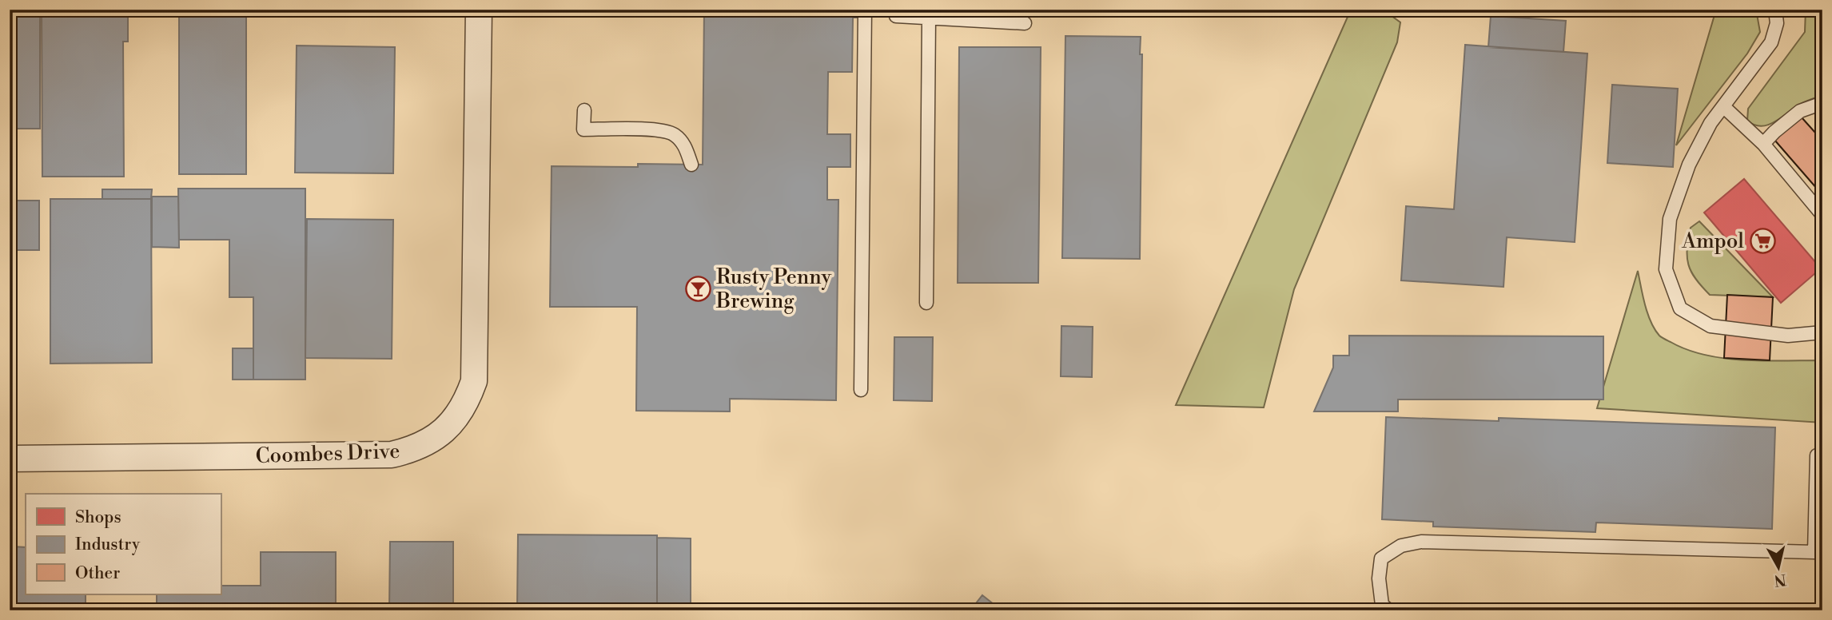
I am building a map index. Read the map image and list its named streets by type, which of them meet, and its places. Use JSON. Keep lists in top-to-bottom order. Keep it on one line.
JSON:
{"streets":{"street":["Coombes Drive"]},"places":{"supermarket":["Ampol"],"bar":["Rusty Penny Brewing"]},"legend":["Shops","Industry","Other"],"north":"bottom"}
